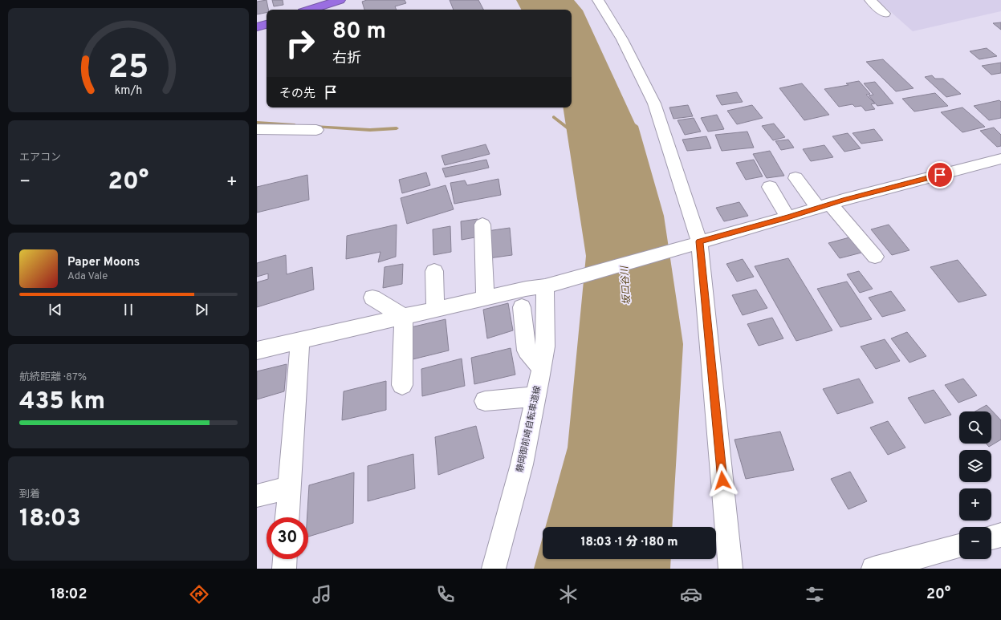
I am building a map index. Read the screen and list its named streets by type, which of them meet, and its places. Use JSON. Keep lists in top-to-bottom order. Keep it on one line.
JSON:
{"streets":{"street":["静岡御前崎自転車道線"]},"water":["坂口谷川"],"page":{"turn":["80 m","右折"],"then":"その先","tile":["エアコン",["航続距離 · 87%","435 km"],["到着","18:03"]],"heat":["−","20°","+"],"song":["Paper Moons","Ada Vale"],"map_buttons":["+","−"],"limit":"30","trip":"18:03 · 1 分 · 180 m","tabs":["18:02","20°"],"gauge":["25","km/h"]}}
